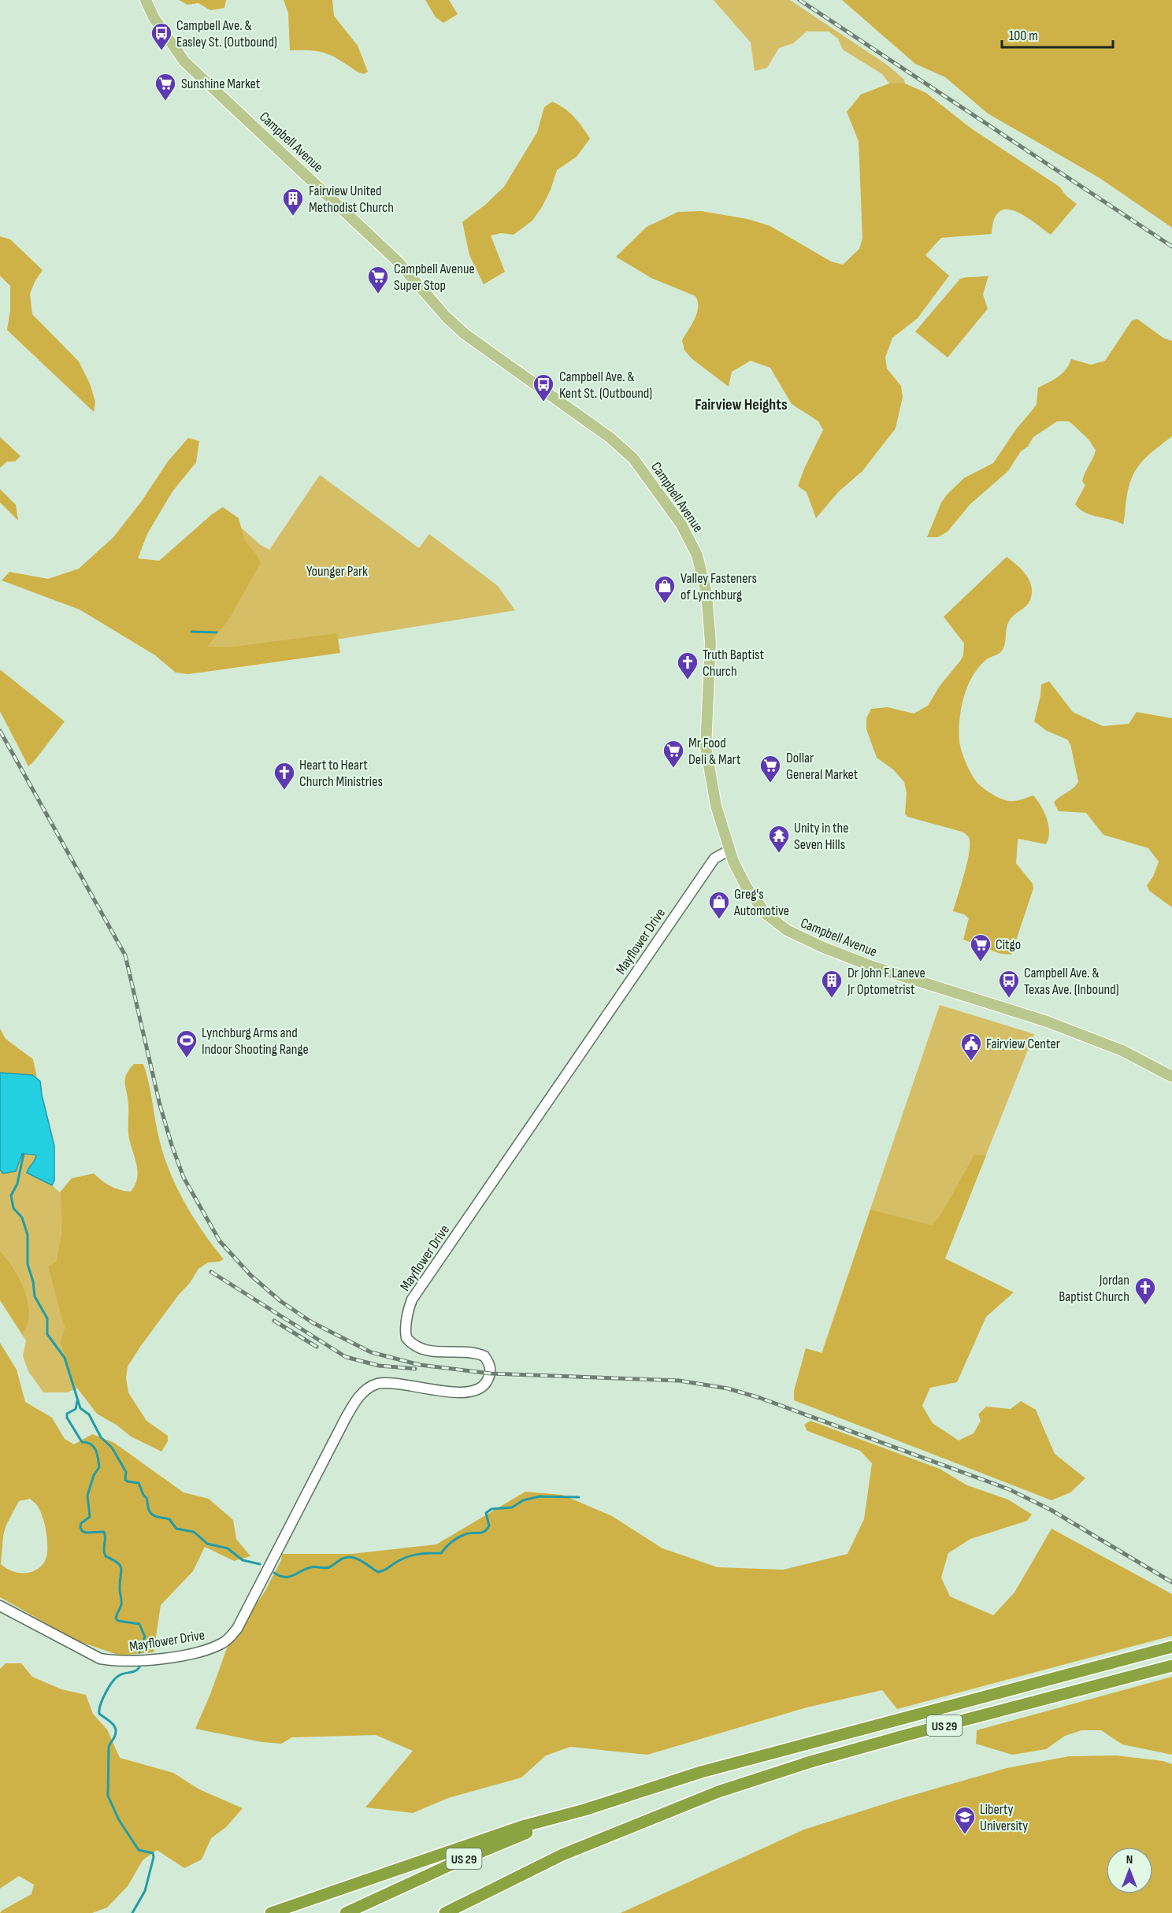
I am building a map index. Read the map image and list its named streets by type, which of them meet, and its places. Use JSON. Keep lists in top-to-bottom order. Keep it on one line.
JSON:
{"streets":{"highway":["US 29"],"main road":["Campbell Avenue"],"street":["Mayflower Drive"]},"crossings":[["Campbell Avenue","Mayflower Drive"]],"districts":["Fairview Heights"],"parks":["Younger Park"],"places":{"bus stop":["Campbell Ave. & Easley St. (Outbound)","Campbell Ave. & Kent St. (Outbound)","Campbell Ave. & Texas Ave. (Inbound)"],"supermarket":["Sunshine Market","Campbell Avenue Super Stop","Mr Food Deli & Mart","Dollar General Market","Citgo"],"building":["Fairview United Methodist Church","Dr John F Laneve Jr Optometrist"],"shop":["Valley Fasteners of Lynchburg","Greg's Automotive"],"church":["Truth Baptist Church","Heart to Heart Church Ministries","Jordan Baptist Church"],"temple":["Unity in the Seven Hills"],"sports":["Lynchburg Arms and Indoor Shooting Range"],"public building":["Fairview Center"],"school or university":["Liberty University"]},"scale_bar":"100 m","north":"top"}
